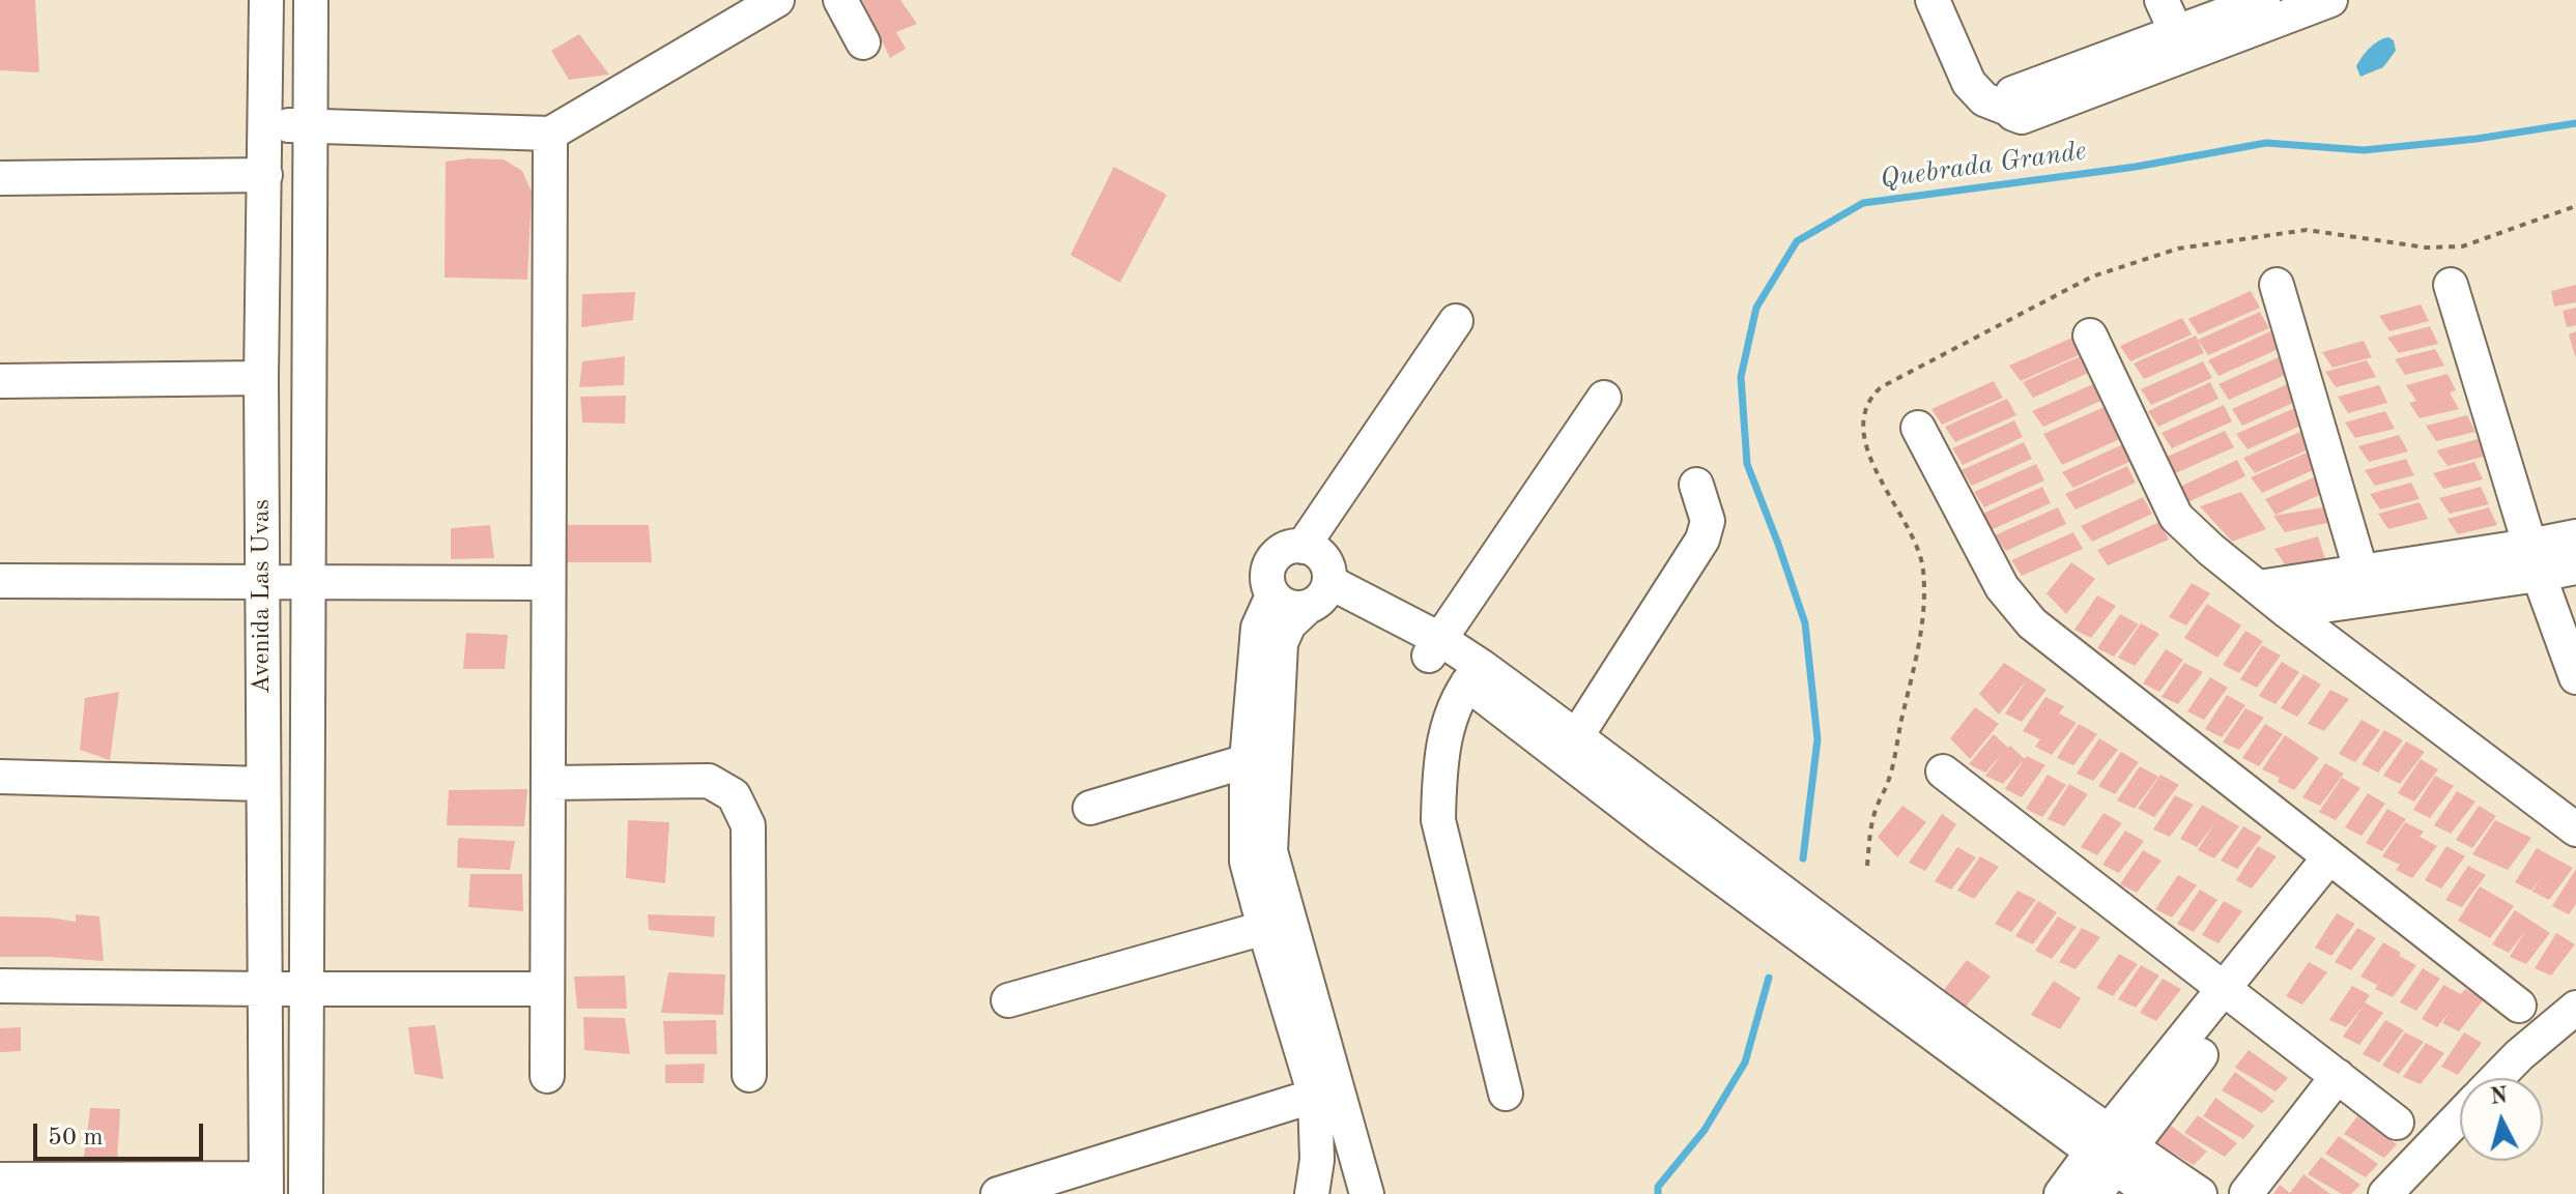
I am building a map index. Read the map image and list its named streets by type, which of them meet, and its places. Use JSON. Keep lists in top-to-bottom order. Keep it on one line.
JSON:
{"streets":{"street":["Avenida Las Uvas"]},"water":["Quebrada Grande"],"scale_bar":"50 m","north":"top"}
